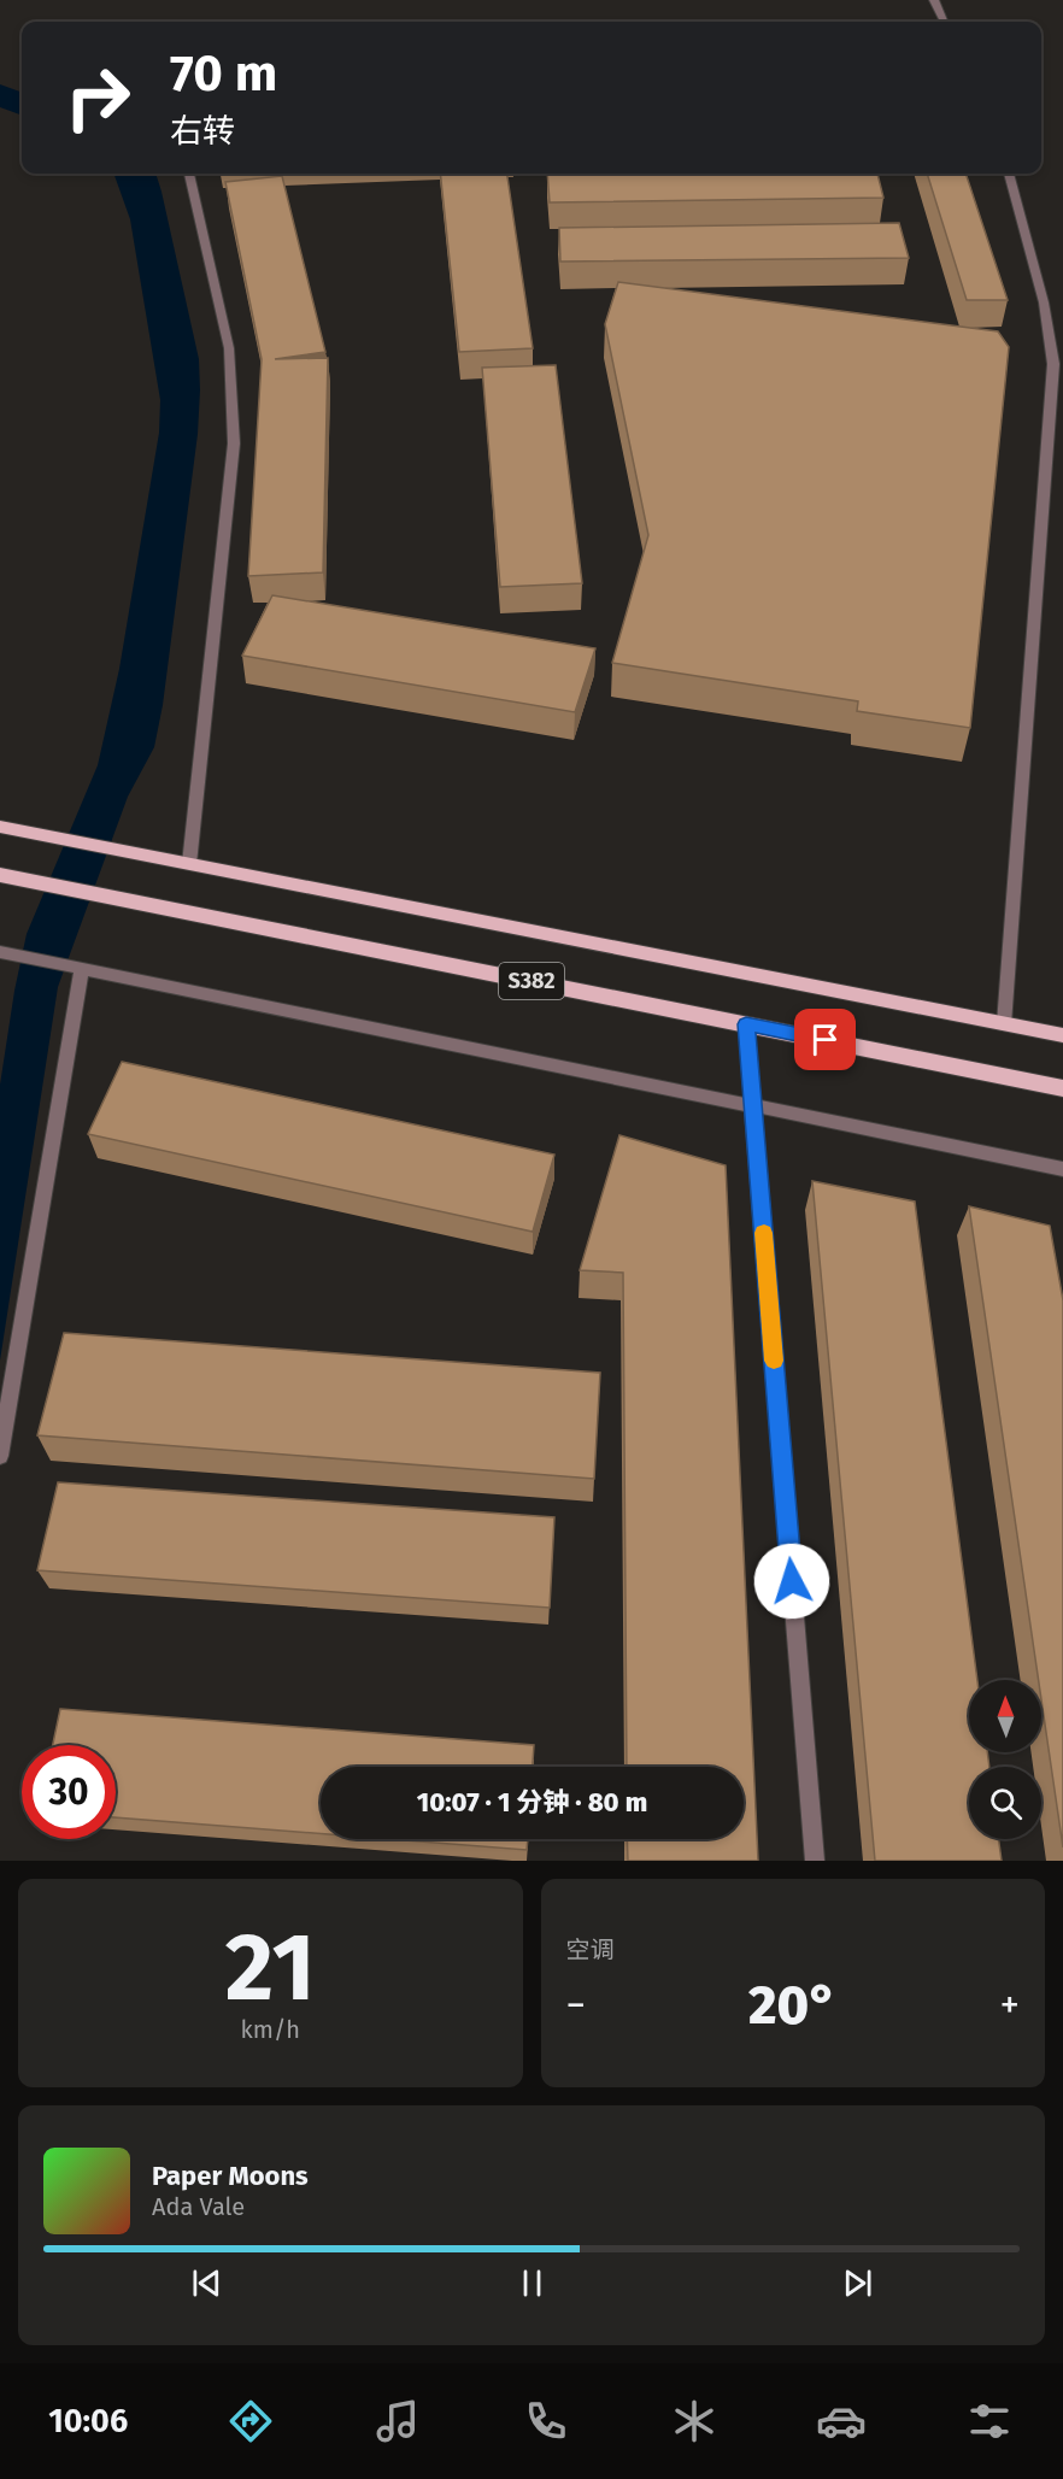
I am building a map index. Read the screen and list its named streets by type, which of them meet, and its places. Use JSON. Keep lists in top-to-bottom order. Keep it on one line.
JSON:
{"streets":{"main road":["S382"]},"north":"top","page":{"turn":["70 m","右转"],"limit":"30","trip":"10:07 · 1 分钟 · 80 m","tile":[["21","km/h"],"空调"],"heat":["−","20°","+"],"song":["Paper Moons","Ada Vale"],"tabs":"10:06"}}
